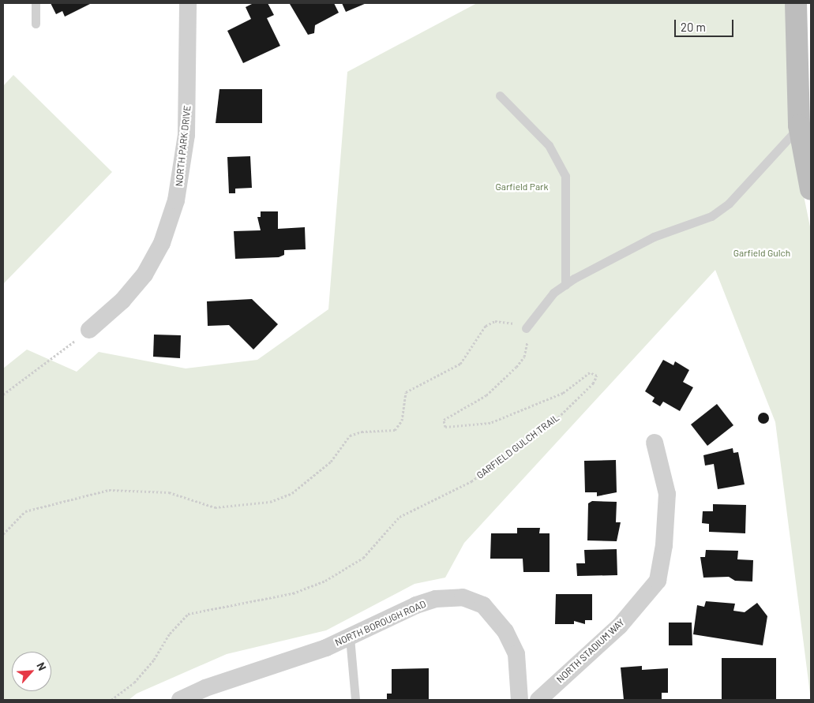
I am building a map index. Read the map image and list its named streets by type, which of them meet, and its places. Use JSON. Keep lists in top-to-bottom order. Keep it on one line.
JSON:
{"streets":{"street":["NORTH PARK DRIVE","NORTH BOROUGH ROAD","NORTH STADIUM WAY"],"path":["GARFIELD GULCH TRAIL"]},"parks":["Garfield Park","Garfield Gulch"],"scale_bar":"20 m","north":"top right"}
